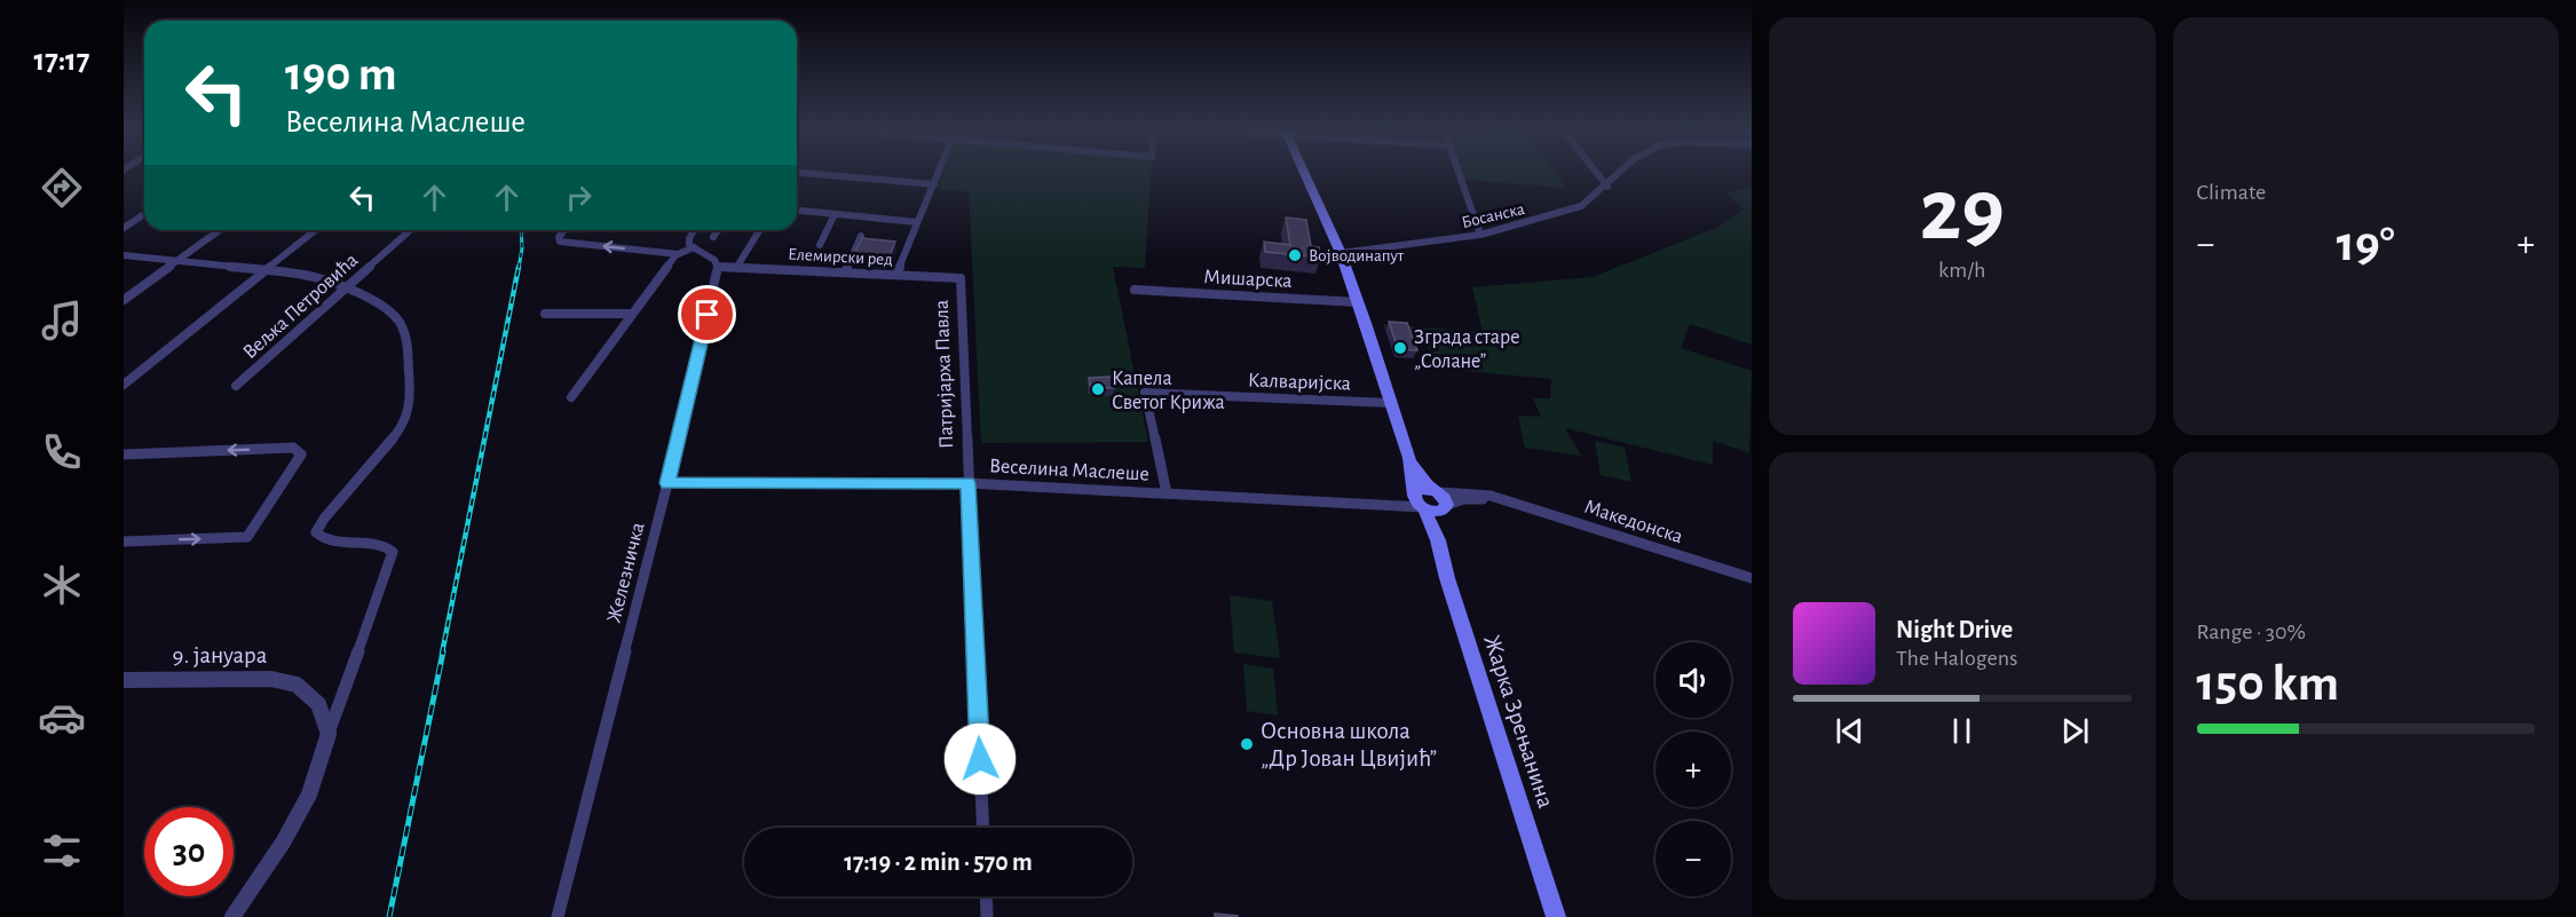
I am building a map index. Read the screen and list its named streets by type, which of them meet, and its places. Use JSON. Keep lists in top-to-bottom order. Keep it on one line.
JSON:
{"streets":{"main road":["Жарка Зрењанина"],"street":["Босанска","Елемирски ред","Мишарска","Вељка Петровића","Патријарха Павла","Калваријска","Веселина Маслеше","Македонска","Железничка","9. јануара"]},"crossings":[["Босанска","Жарка Зрењанина"],["Елемирски ред","Патријарха Павла"],["Елемирски ред","Железничка"],["Мишарска","Жарка Зрењанина"],["Патријарха Павла","Веселина Маслеше"],["Калваријска","Веселина Маслеше"],["Калваријска","Жарка Зрењанина"],["Веселина Маслеше","Железничка"],["Веселина Маслеше","Жарка Зрењанина"],["Македонска","Жарка Зрењанина"]],"places":["Војводинапут","Зграда старе „Солане”","Капела Светог Крижа","Основна школа „Др Јован Цвијић”"],"page":{"tabs":"17:17","tile":[["29","km/h"],"Climate",["Range · 30%","150 km"]],"turn":["190 m","Веселина Маслеше"],"heat":["−","19°","+"],"song":["Night Drive","The Halogens"],"map_buttons":["+","−"],"limit":"30","trip":"17:19 · 2 min · 570 m"}}
